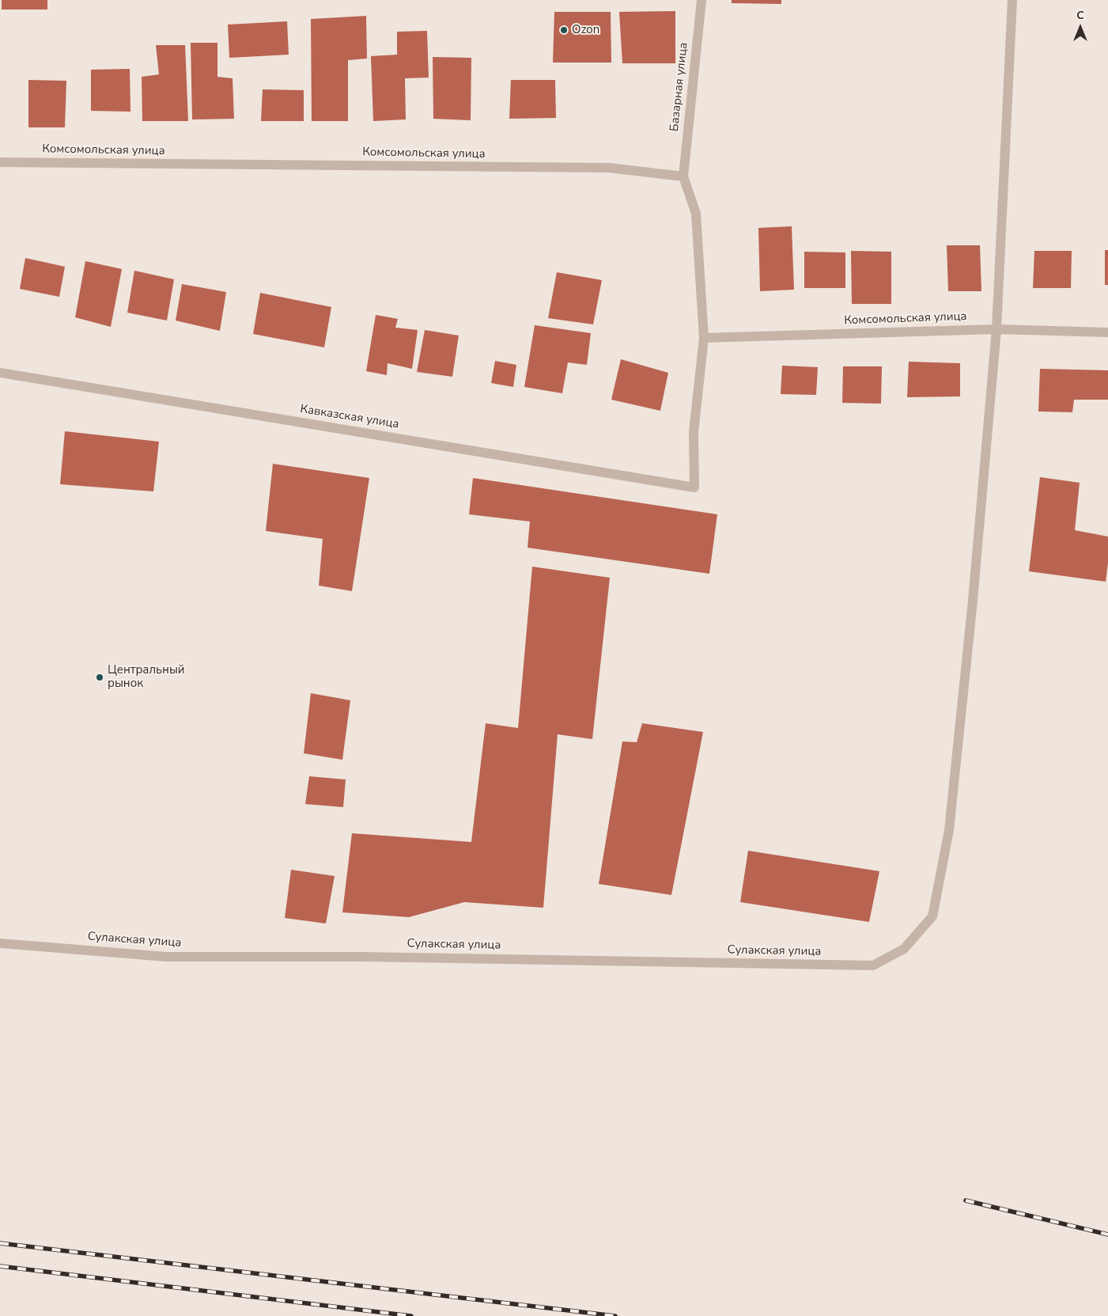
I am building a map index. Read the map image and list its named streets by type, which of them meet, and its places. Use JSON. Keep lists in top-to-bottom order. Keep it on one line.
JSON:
{"streets":{"street":["Базарная улица","Комсомольская улица","Кавказская улица","Сулакская улица"]},"crossings":[["Базарная улица","Комсомольская улица"],["Комсомольская улица","Кавказская улица"],["Комсомольская улица","Сулакская улица"]],"places":["Ozon","Центральный рынок"],"north":"top"}
